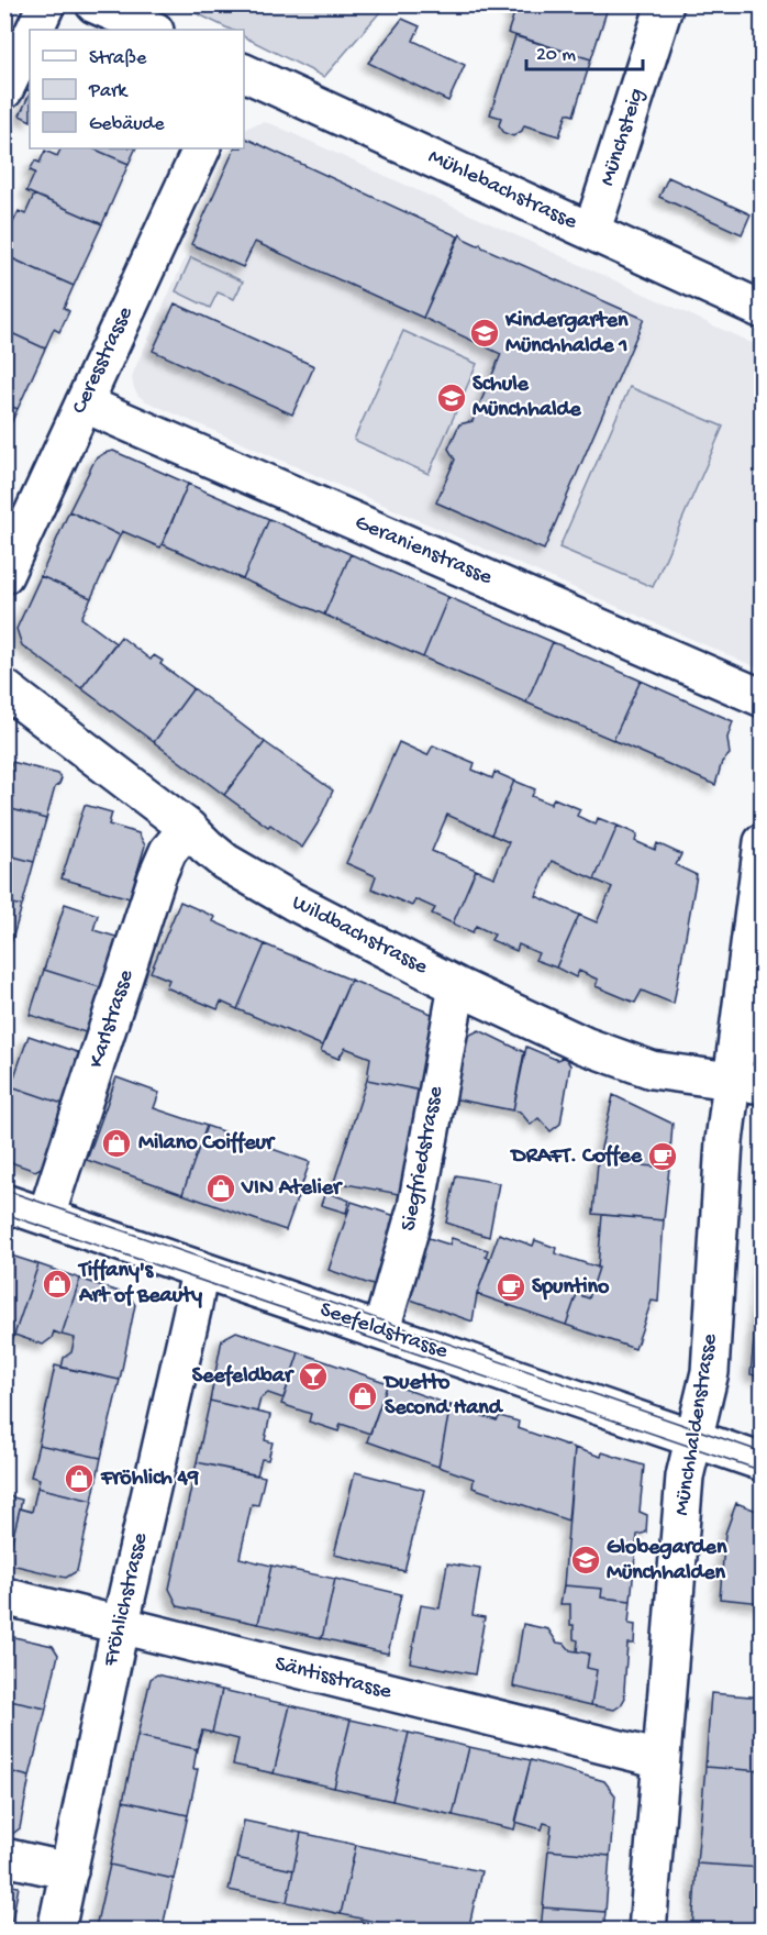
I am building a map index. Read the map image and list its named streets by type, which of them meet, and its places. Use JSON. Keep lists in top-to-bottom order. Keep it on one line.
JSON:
{"streets":{"street":["Münchsteig","Mühlebachstrasse","Ceresstrasse","Geranienstrasse","Wildbachstrasse","Karlstrasse","Siegfriedstrasse","Seefeldstrasse","Münchhaldenstrasse","Fröhlichstrasse","Säntisstrasse"]},"crossings":[["Münchsteig","Mühlebachstrasse"],["Ceresstrasse","Geranienstrasse"],["Wildbachstrasse","Karlstrasse"],["Wildbachstrasse","Siegfriedstrasse"],["Wildbachstrasse","Münchhaldenstrasse"],["Karlstrasse","Seefeldstrasse"],["Siegfriedstrasse","Seefeldstrasse"],["Seefeldstrasse","Münchhaldenstrasse"],["Seefeldstrasse","Fröhlichstrasse"],["Münchhaldenstrasse","Säntisstrasse"],["Fröhlichstrasse","Säntisstrasse"]],"places":{"school or university":["Kindergarten Münchhalde 1","Schule Münchhalde","Globegarden Münchhalden"],"shop":["Milano Coiffeur","VIN Atelier","Tiffany's Art of Beauty","Duetto Second Hand","Fröhlich 49"],"cafe":["DRAFT. Coffee","Spuntino"],"bar":["Seefeldbar"]},"legend":["Straße","Park","Gebäude"],"scale_bar":"20 m"}
